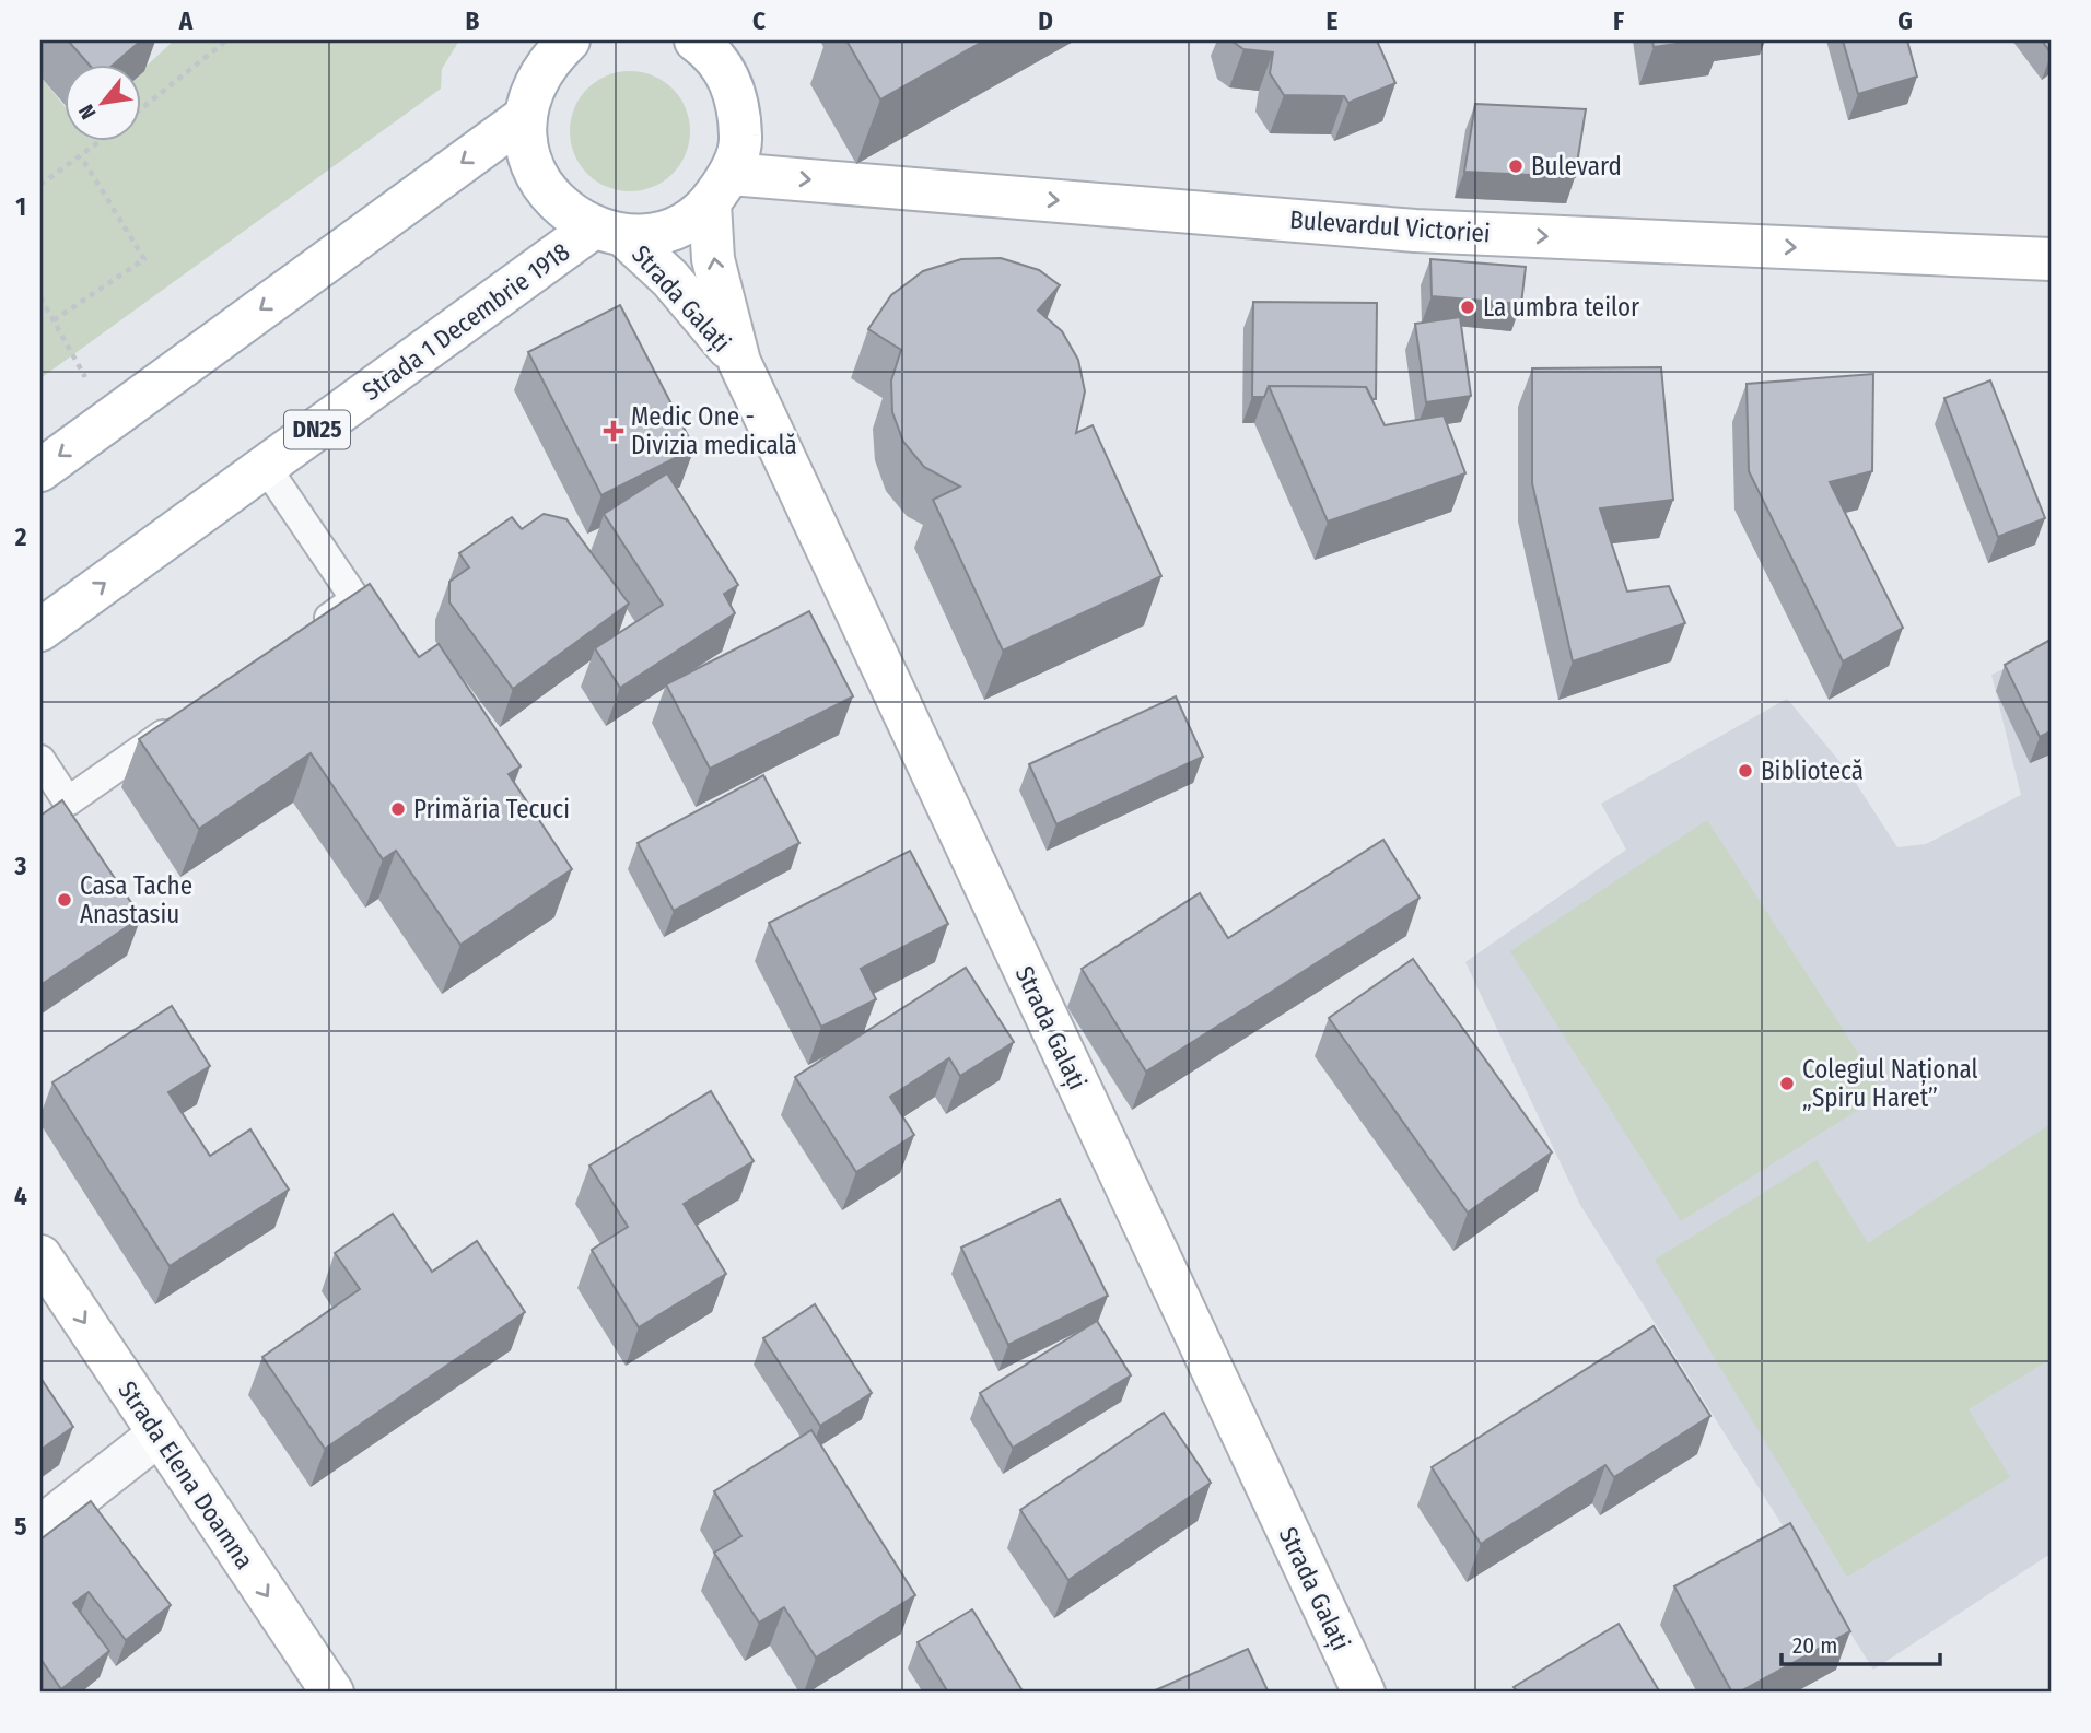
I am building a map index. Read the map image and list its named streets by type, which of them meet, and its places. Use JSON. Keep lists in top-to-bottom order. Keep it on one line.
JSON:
{"streets":{"street":["Bulevardul Victoriei","Strada Galați","Strada 1 Decembrie 1918","DN25","Strada Elena Doamna"]},"crossings":[["Bulevardul Victoriei","Strada Galați"],["Bulevardul Victoriei","DN25"],["Strada Galați","Strada 1 Decembrie 1918"],["Strada Galați","DN25"],["Strada 1 Decembrie 1918","DN25"]],"one_way":["Bulevardul Victoriei","Strada Elena Doamna"],"places":{"other":["Bulevard","La umbra teilor","Bibliotecă","Primăria Tecuci","Casa Tache Anastasiu","Colegiul Național „Spiru Haret”"],"health":["Medic One - Divizia medicală"]},"scale_bar":"20 m","north":"bottom left","grid":{"columns":["A","B","C","D","E","F","G"],"rows":["1","2","3","4","5"]}}
